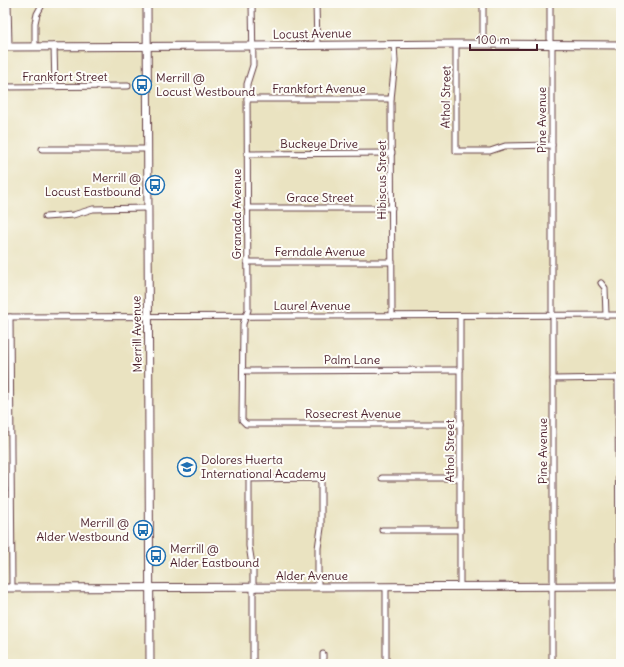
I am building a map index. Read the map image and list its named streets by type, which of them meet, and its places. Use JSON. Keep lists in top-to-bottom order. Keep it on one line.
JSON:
{"streets":{"main road":["Locust Avenue","Merrill Avenue","Alder Avenue"],"street":["Frankfort Street","Frankfort Avenue","Athol Street","Pine Avenue","Buckeye Drive","Hibiscus Street","Grace Street","Granada Avenue","Ferndale Avenue","Laurel Avenue","Palm Lane","Rosecrest Avenue"]},"crossings":[["Locust Avenue","Athol Street"],["Locust Avenue","Pine Avenue"],["Locust Avenue","Hibiscus Street"],["Locust Avenue","Granada Avenue"],["Locust Avenue","Merrill Avenue"],["Frankfort Avenue","Hibiscus Street"],["Frankfort Avenue","Granada Avenue"],["Athol Street","Pine Avenue"],["Athol Street","Laurel Avenue"],["Athol Street","Palm Lane"],["Athol Street","Rosecrest Avenue"],["Athol Street","Alder Avenue"],["Pine Avenue","Laurel Avenue"],["Pine Avenue","Alder Avenue"],["Buckeye Drive","Hibiscus Street"],["Buckeye Drive","Granada Avenue"],["Hibiscus Street","Grace Street"],["Hibiscus Street","Ferndale Avenue"],["Hibiscus Street","Laurel Avenue"],["Grace Street","Granada Avenue"],["Granada Avenue","Ferndale Avenue"],["Granada Avenue","Laurel Avenue"],["Granada Avenue","Palm Lane"],["Granada Avenue","Rosecrest Avenue"],["Laurel Avenue","Merrill Avenue"],["Merrill Avenue","Alder Avenue"]],"places":{"bus stop":["Merrill @ Locust Westbound","Merrill @ Locust Eastbound","Merrill @ Alder Westbound","Merrill @ Alder Eastbound"],"school or university":["Dolores Huerta International Academy"]},"scale_bar":"100 m"}
